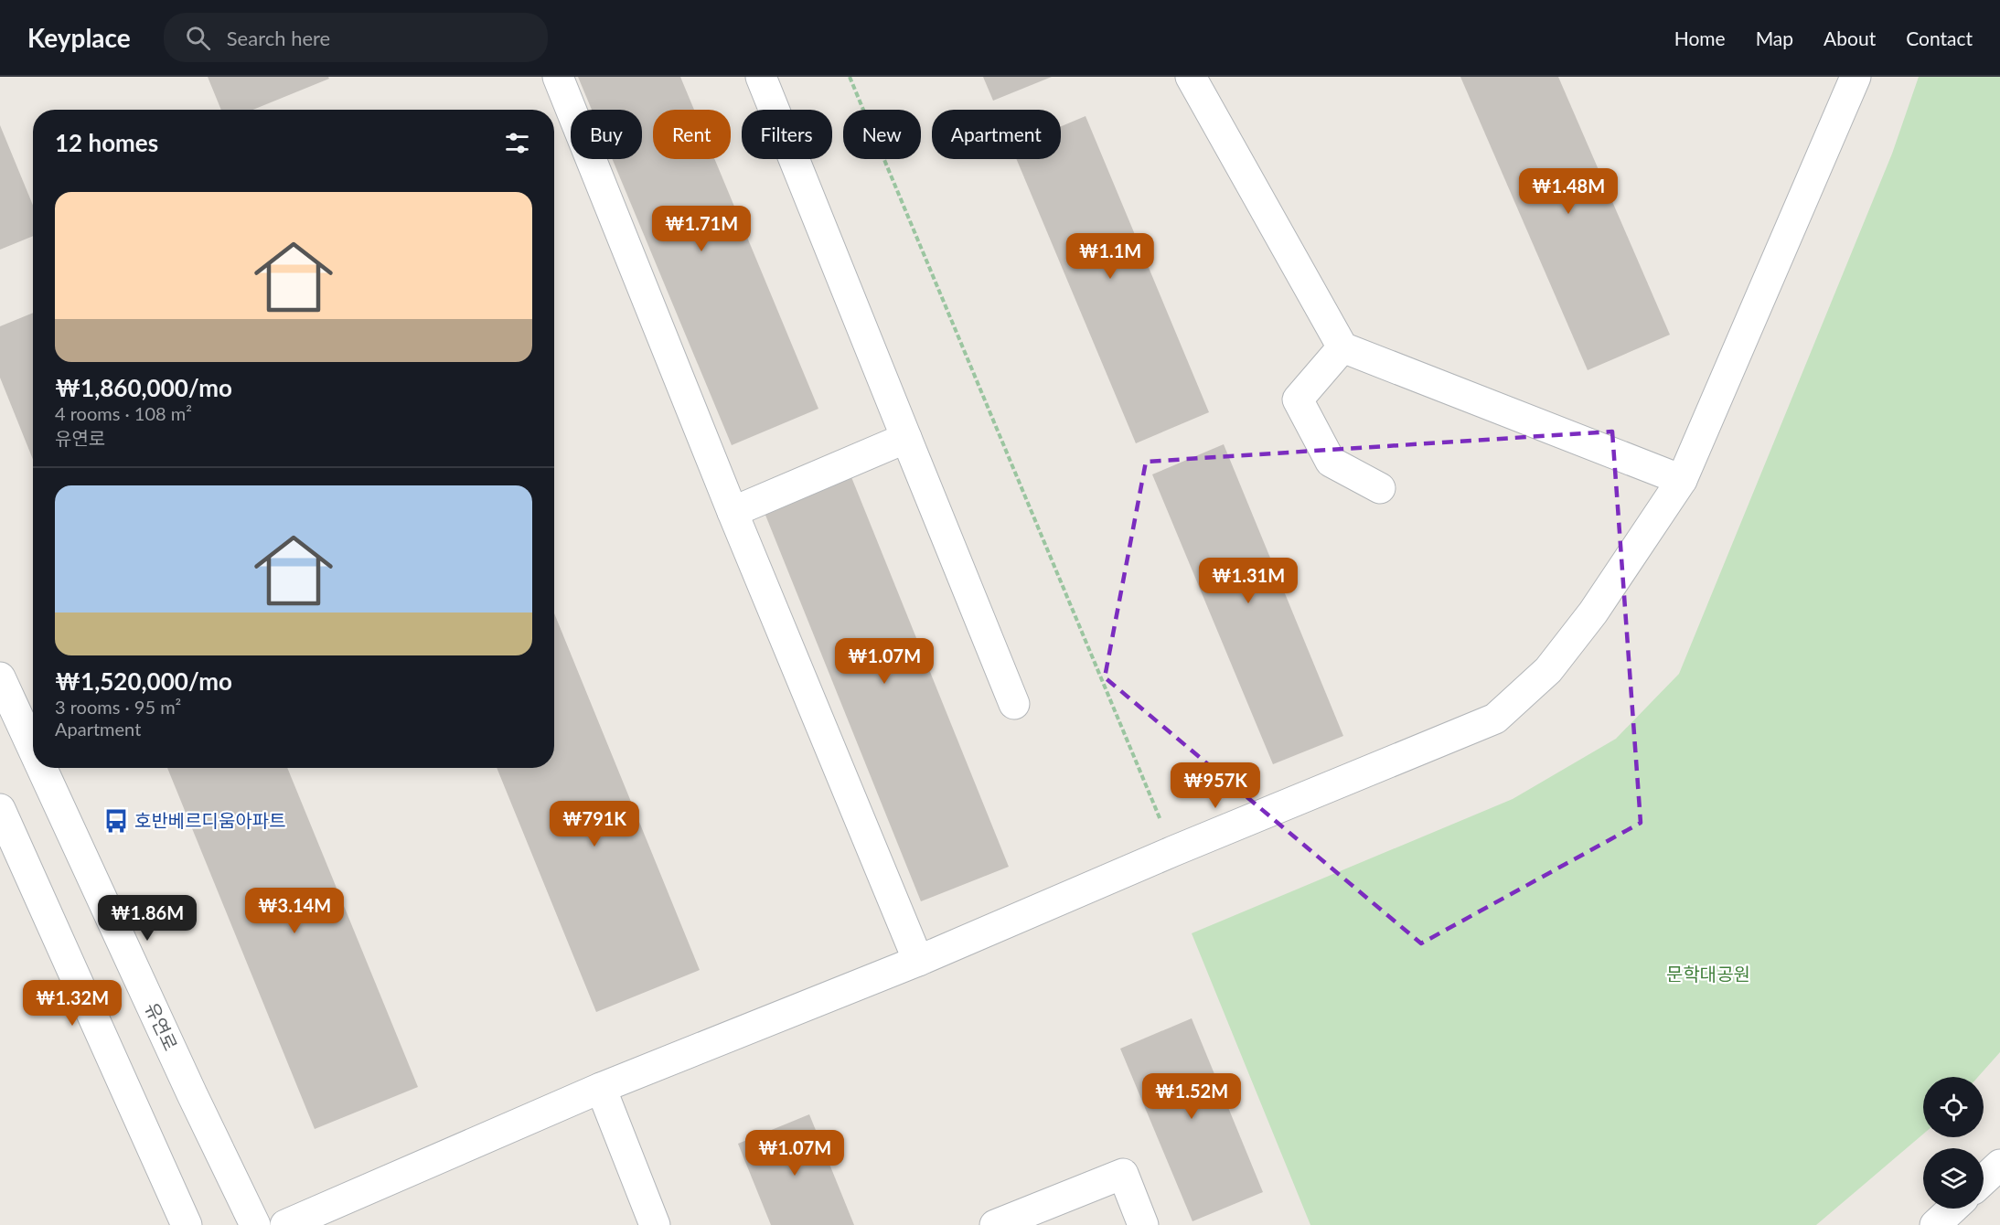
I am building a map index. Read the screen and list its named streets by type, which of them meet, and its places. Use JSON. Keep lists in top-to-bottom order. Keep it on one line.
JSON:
{"streets":{"street":["유연로"]},"parks":["문학대공원"],"places":{"bus stop":["호반베르디움아파트"]},"page":{"header":"Keyplace","search":"Search here","nav":["Home","Map","About","Contact"],"chip":["Buy","Rent","Filters","New","Apartment"],"heading":"12 homes","price":["₩1.48M","₩1.71M","₩1.1M","₩1.31M","₩1.07M","₩957K","₩791K","₩3.14M","₩1.86M","₩1.32M","₩1.52M","₩1.07M"],"list":[{"name":"₩1,860,000/mo","note":"4 rooms · 108 m² · 유연로"},{"name":"₩1,520,000/mo","note":"3 rooms · 95 m² · Apartment"}]}}
